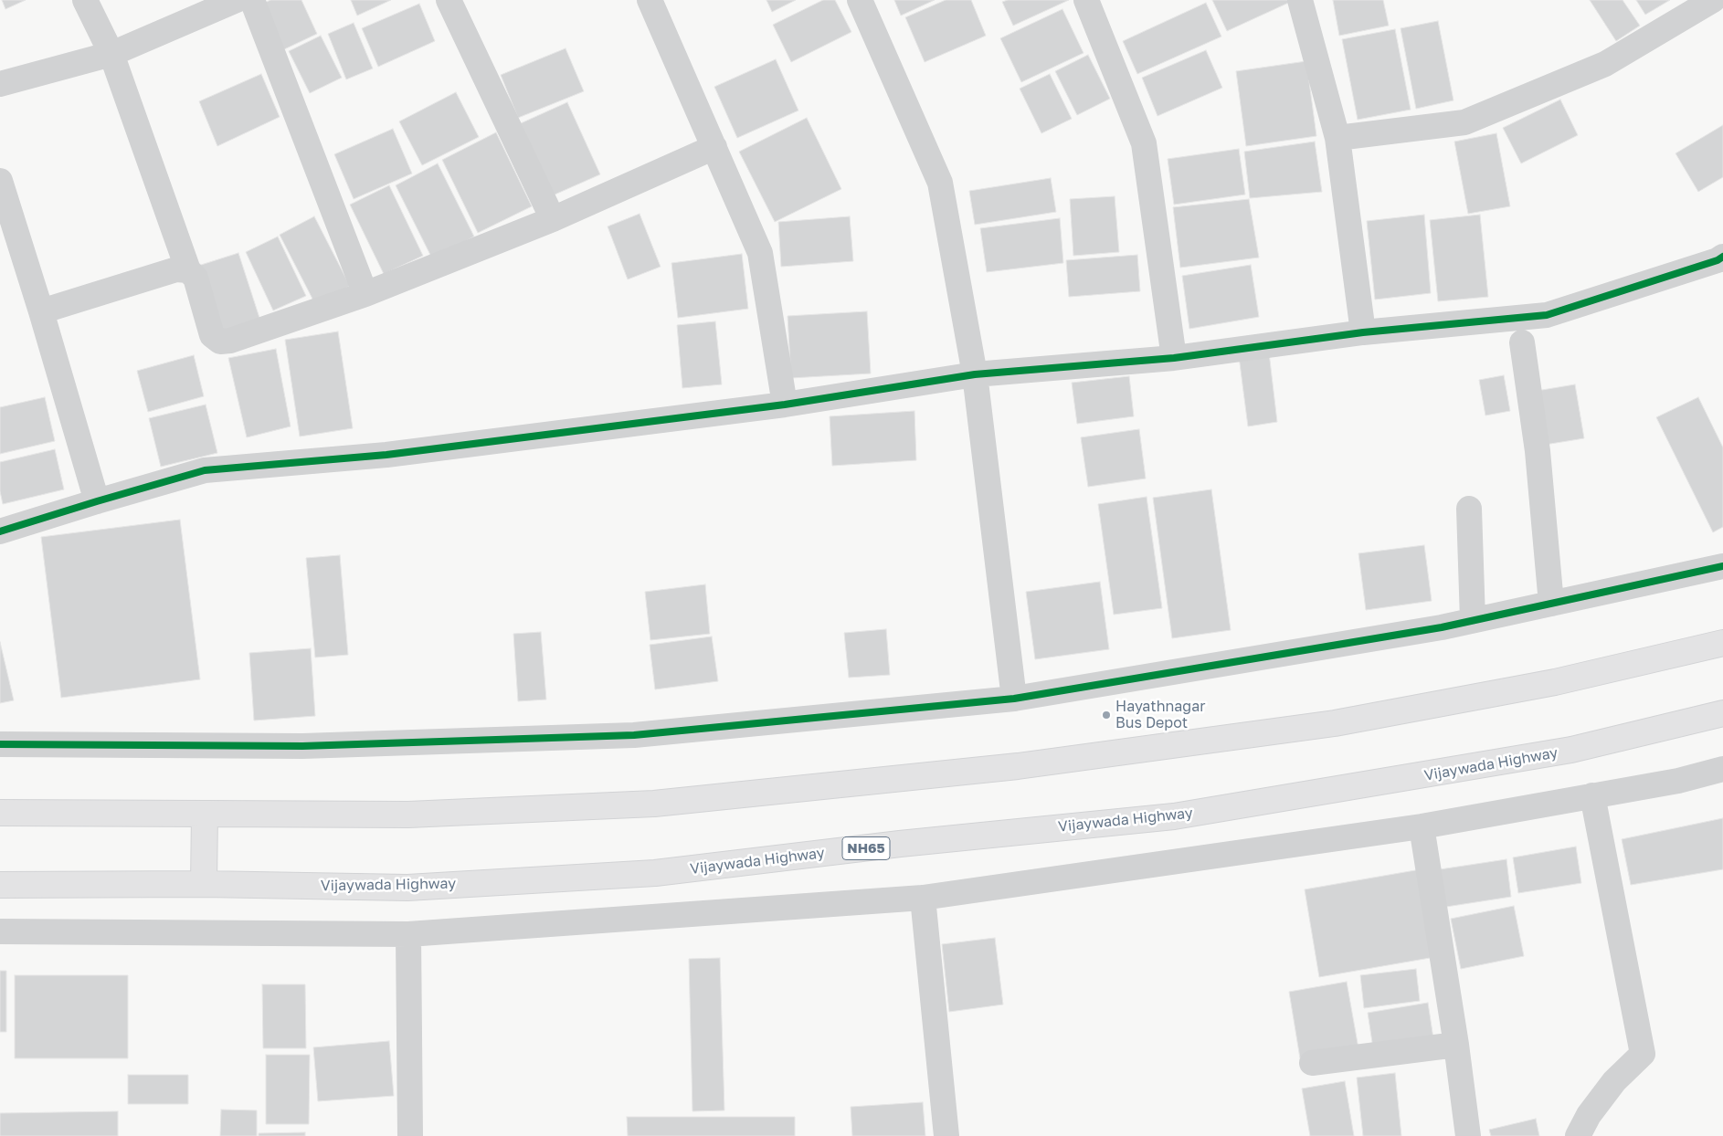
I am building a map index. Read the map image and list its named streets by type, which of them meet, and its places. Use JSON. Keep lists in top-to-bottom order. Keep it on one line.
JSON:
{"streets":{"highway":["Vijaywada Highway","NH65"]},"places":["Hayathnagar Bus Depot"]}
